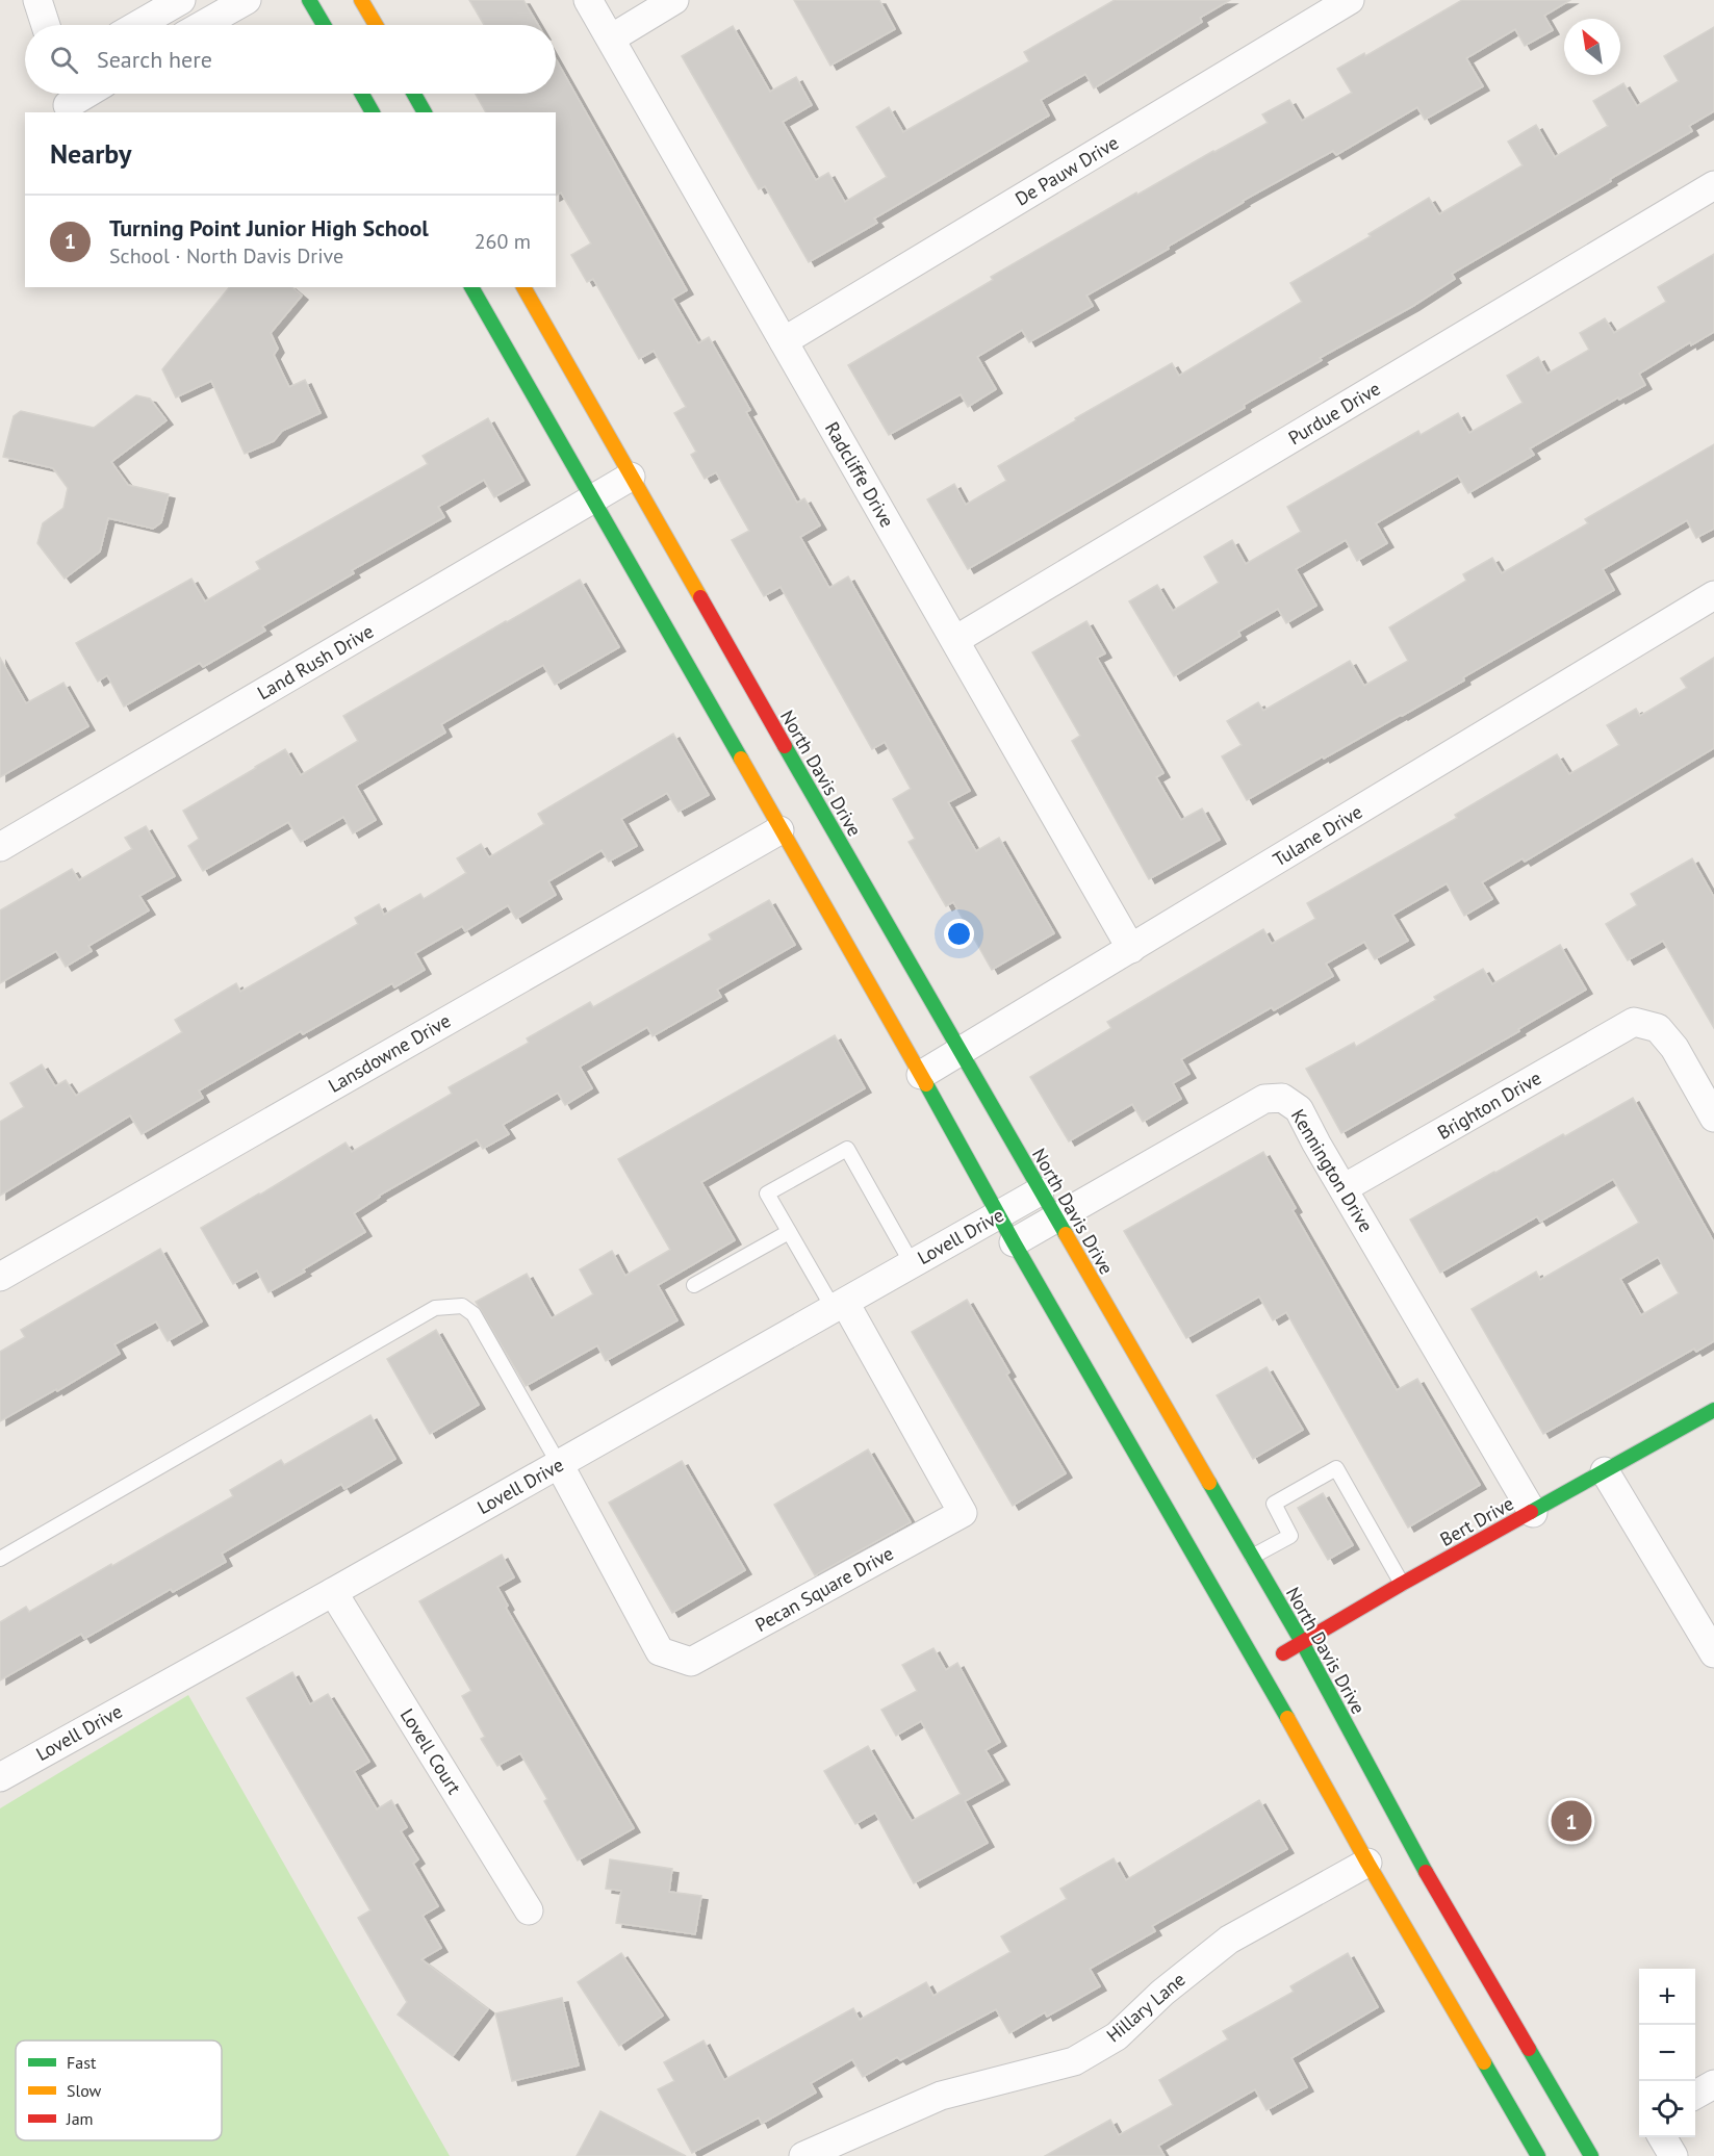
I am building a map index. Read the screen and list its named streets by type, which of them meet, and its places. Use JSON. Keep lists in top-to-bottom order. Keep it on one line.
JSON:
{"streets":{"street":["De Pauw Drive","Purdue Drive","Radcliffe Drive","Land Rush Drive","North Davis Drive","Tulane Drive","Lansdowne Drive","Brighton Drive","Kennington Drive","Lovell Drive","Bert Drive","Pecan Square Drive","Lovell Court","Hillary Lane"]},"crossings":[["De Pauw Drive","Radcliffe Drive"],["Purdue Drive","Radcliffe Drive"],["Radcliffe Drive","Tulane Drive"],["Land Rush Drive","North Davis Drive"],["North Davis Drive","Tulane Drive"],["North Davis Drive","Kennington Drive"],["North Davis Drive","Lovell Drive"],["North Davis Drive","Bert Drive"],["Brighton Drive","Kennington Drive"],["Kennington Drive","Bert Drive"],["Lovell Drive","Pecan Square Drive"],["Lovell Drive","Lovell Court"]],"legend":["Fast","Slow","Jam"],"north":"top left","page":{"search":"Search here","heading":"Nearby","list":[{"mark":"1","name":"Turning Point Junior High School","note":"School · North Davis Drive","value":"260 m"}],"pins":"1","map_buttons":["+","−"]}}
